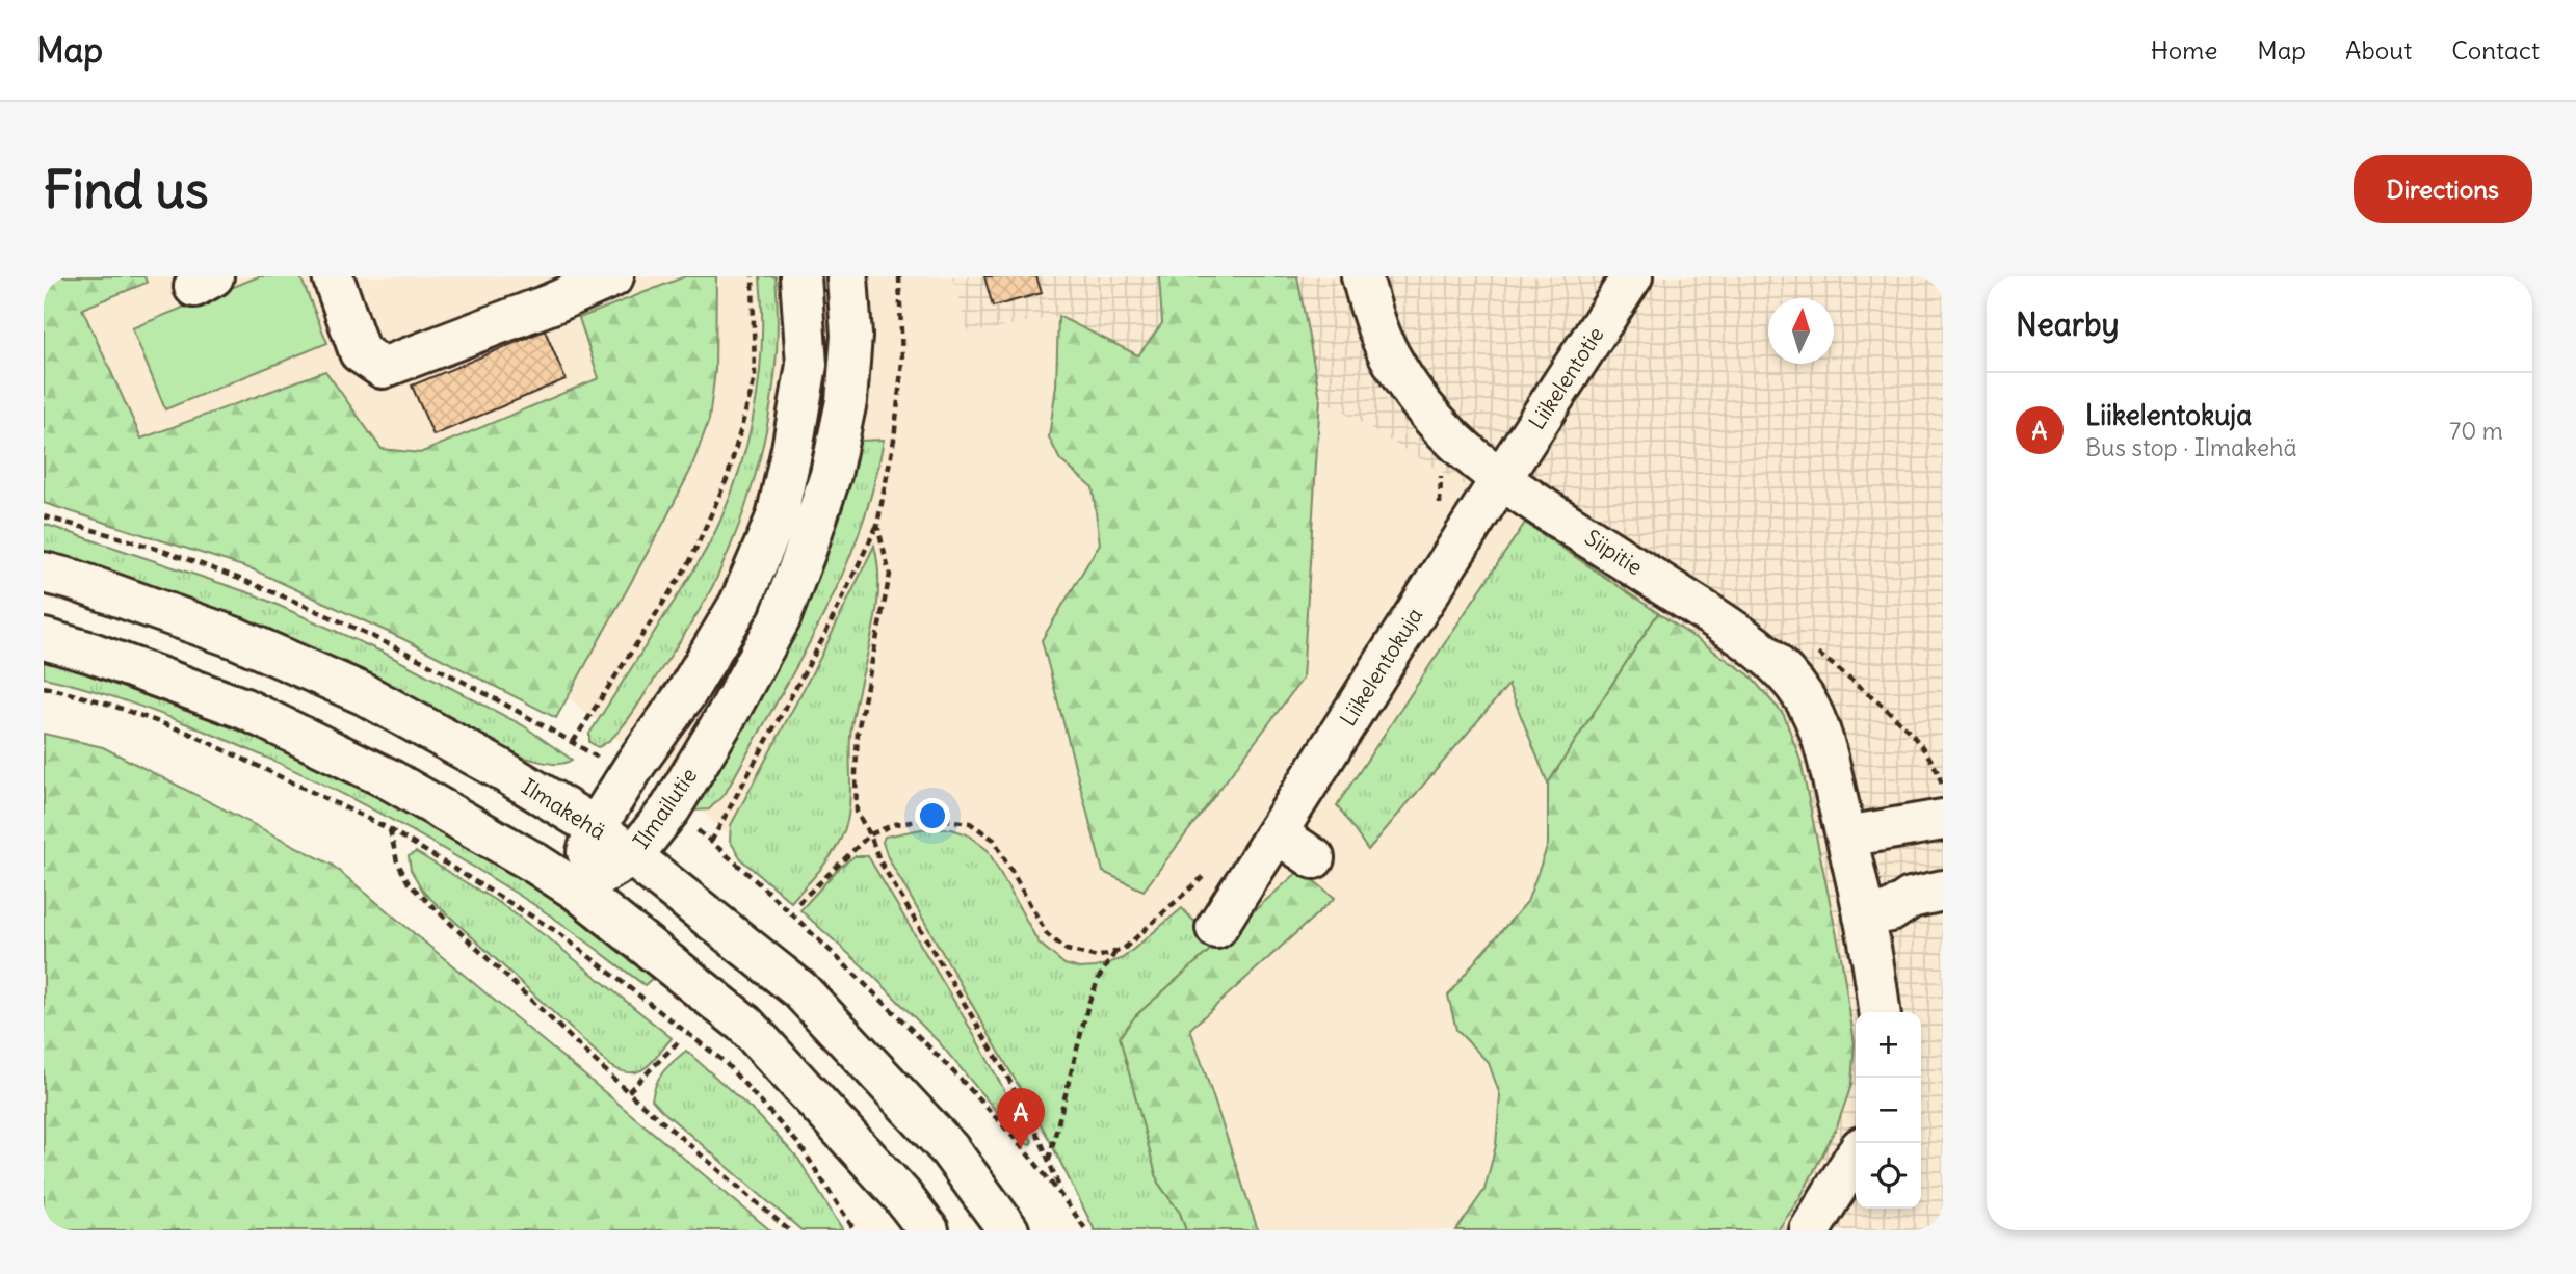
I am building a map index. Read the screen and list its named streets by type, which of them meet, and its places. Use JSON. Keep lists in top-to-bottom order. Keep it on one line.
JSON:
{"streets":{"main road":["Liikelentotie","Siipitie","Liikelentokuja","Ilmailutie","Ilmakehä"]},"crossings":[["Liikelentotie","Siipitie"],["Liikelentotie","Liikelentokuja"],["Siipitie","Liikelentokuja"],["Ilmailutie","Ilmakehä"]],"north":"top","page":{"header":"Map","nav":["Home","Map","About","Contact"],"buttons":"Directions","title":"Find us","heading":"Nearby","list":[{"mark":"A","name":"Liikelentokuja","note":"Bus stop · Ilmakehä","value":"70 m"}],"map_buttons":["+","−"],"pins":"A"}}
